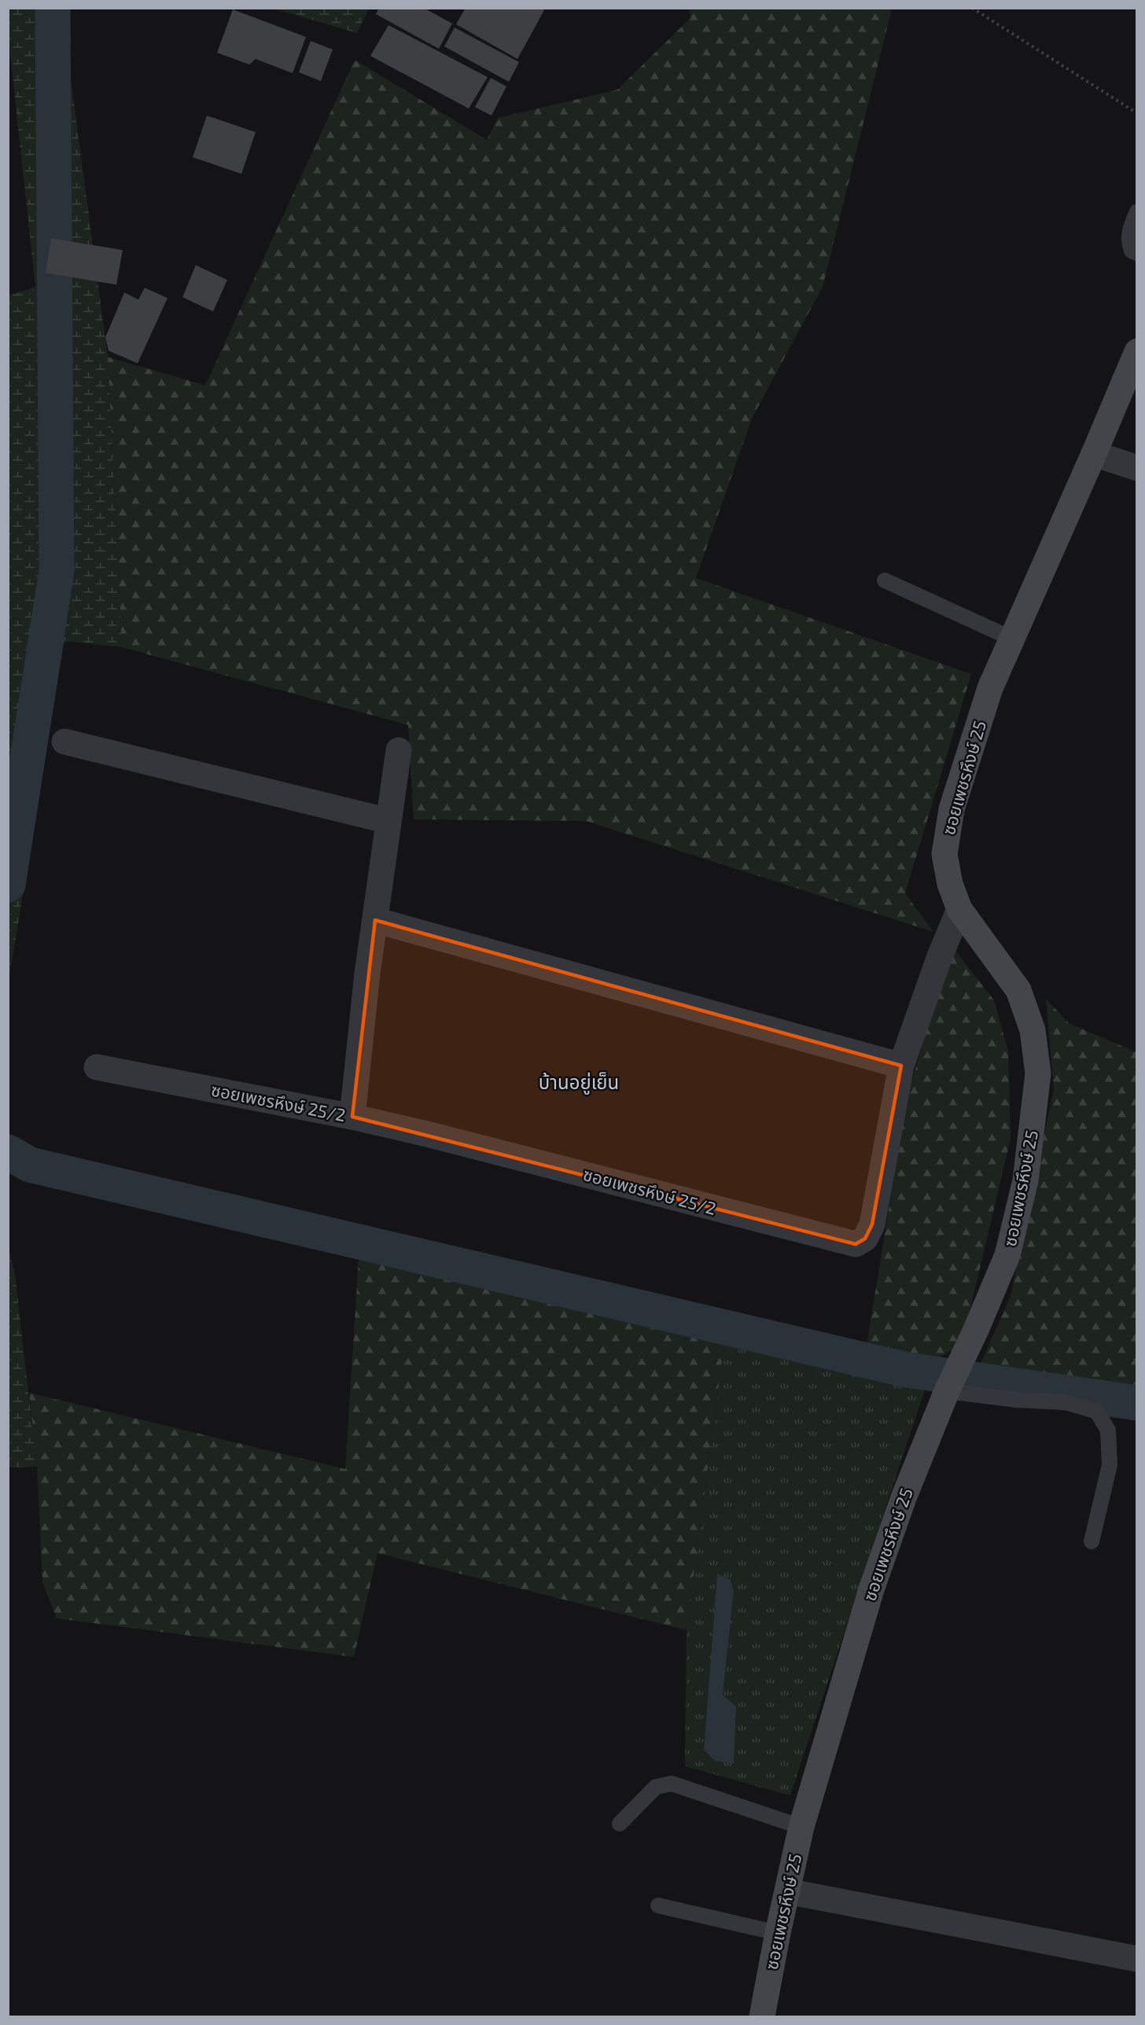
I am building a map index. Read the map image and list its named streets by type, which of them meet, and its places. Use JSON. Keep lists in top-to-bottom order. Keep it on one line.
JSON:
{"streets":{"street":["ซอยเพชรหึงษ์ 25","ซอยเพชรหึงษ์ 25/2"]},"crossings":[["ซอยเพชรหึงษ์ 25","ซอยเพชรหึงษ์ 25/2"]],"districts":["บ้านอยู่เย็น"]}
